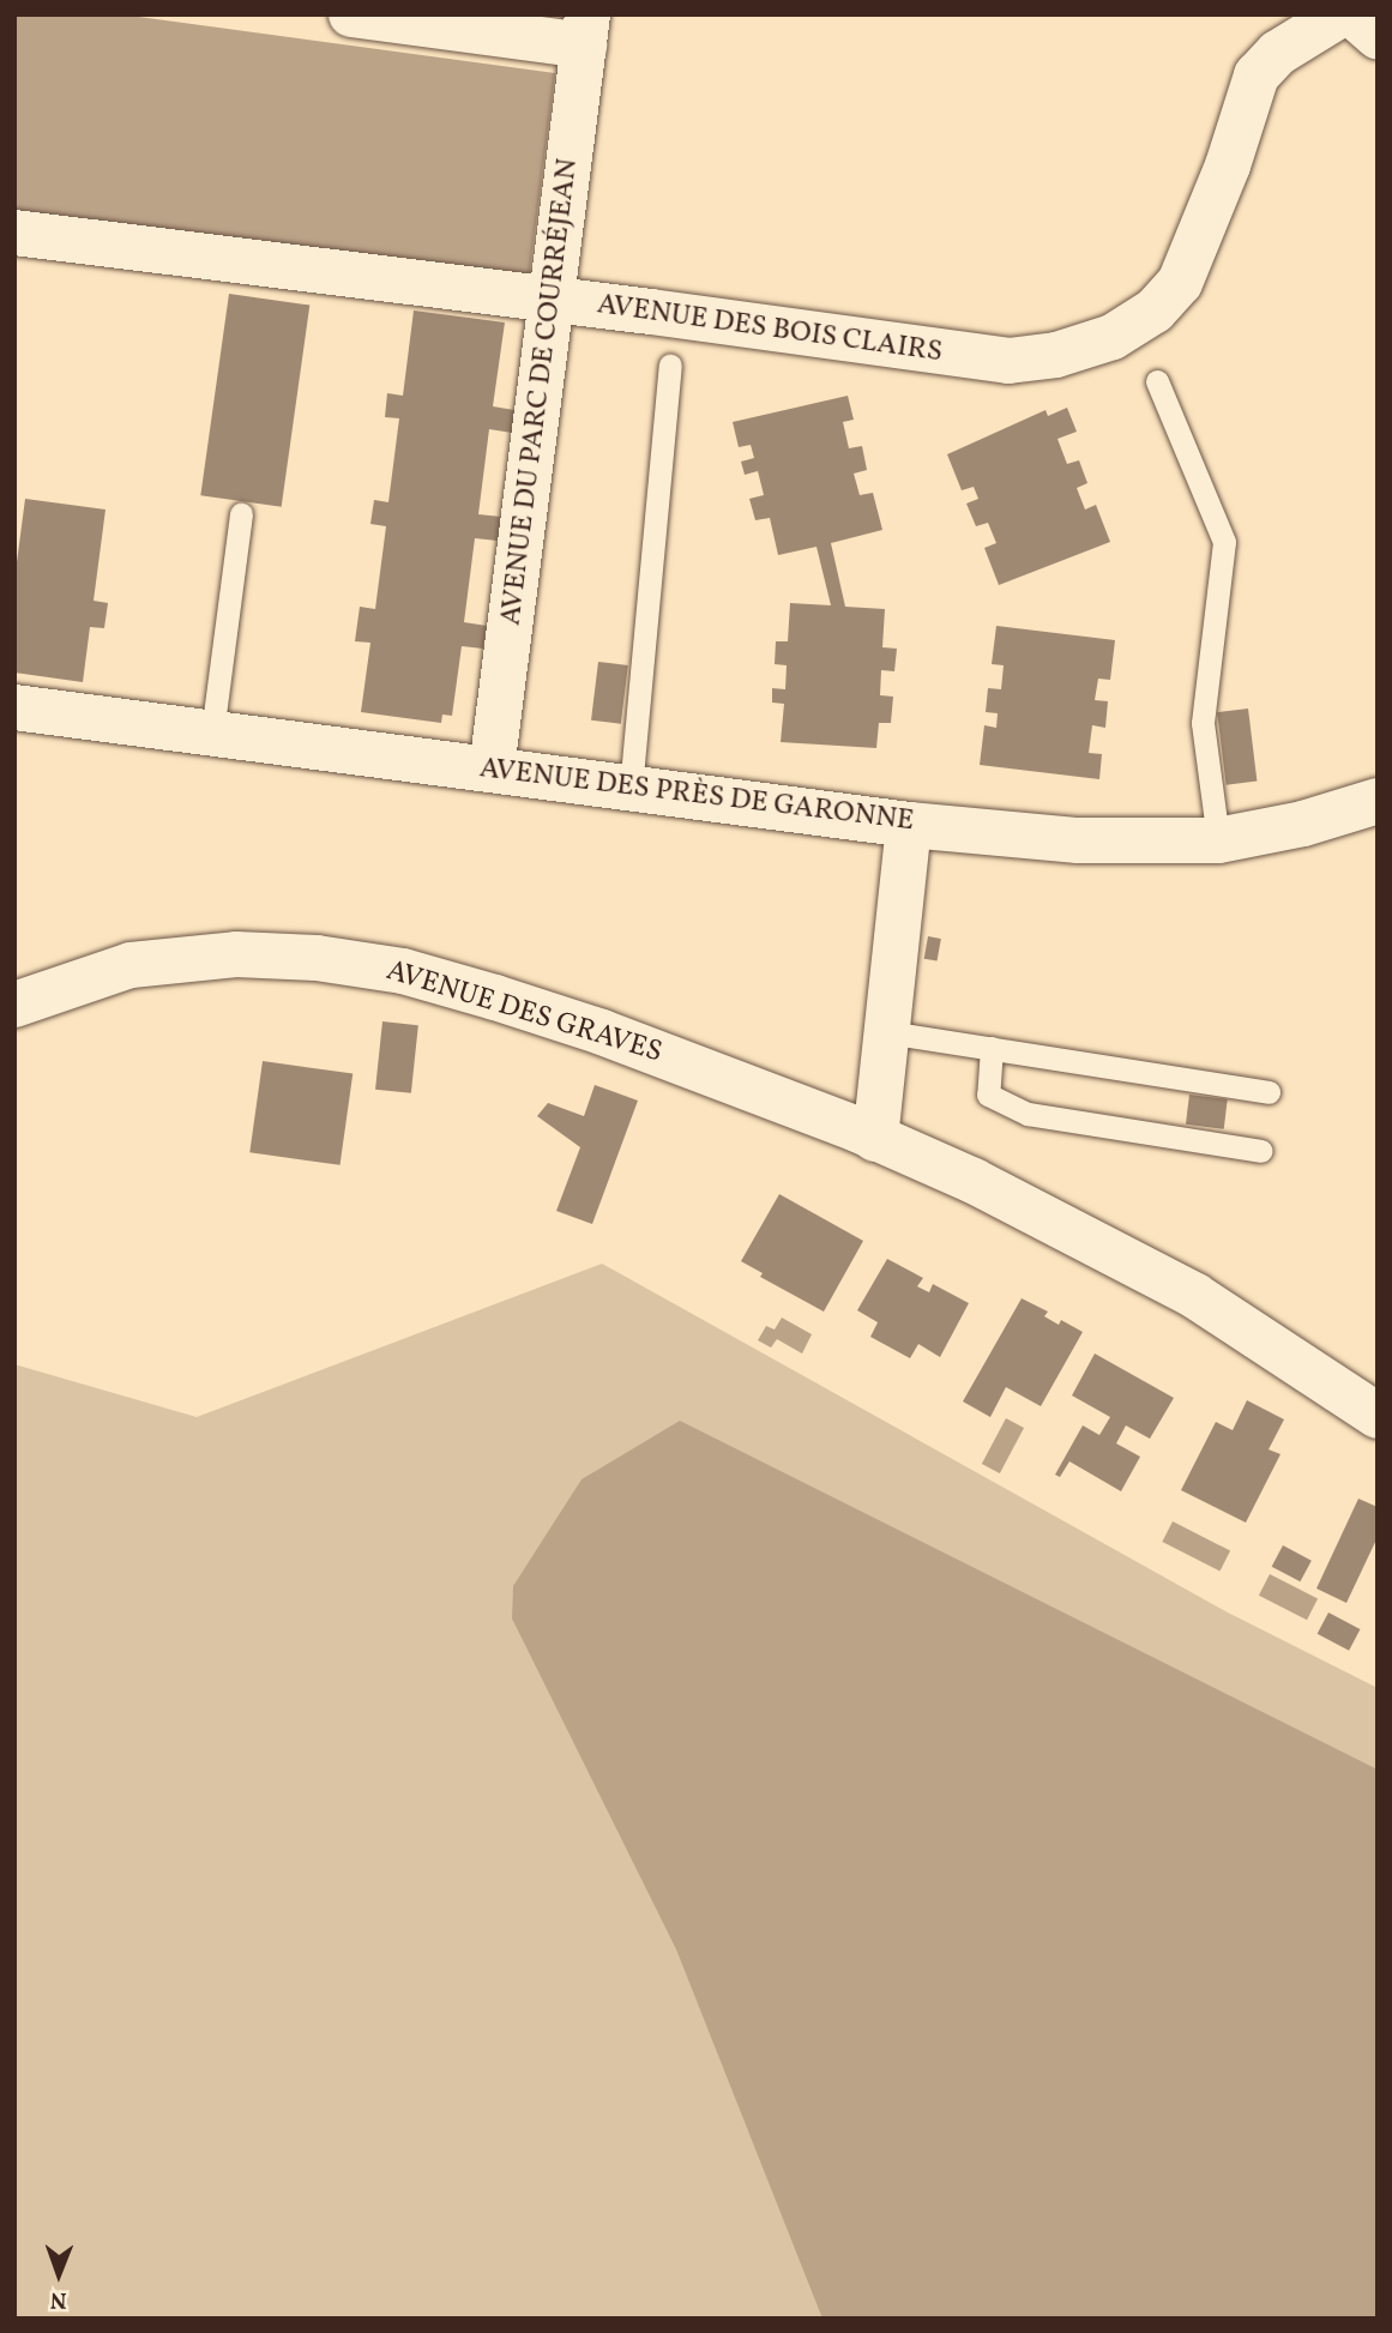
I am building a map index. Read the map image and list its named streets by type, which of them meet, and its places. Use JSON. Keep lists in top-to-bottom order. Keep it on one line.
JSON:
{"streets":{"street":["AVENUE DES BOIS CLAIRS","AVENUE DU PARC DE COURRÉJEAN","AVENUE DES PRÈS DE GARONNE","AVENUE DES GRAVES"]},"crossings":[["AVENUE DES BOIS CLAIRS","AVENUE DU PARC DE COURRÉJEAN"],["AVENUE DU PARC DE COURRÉJEAN","AVENUE DES PRÈS DE GARONNE"]],"north":"bottom"}
